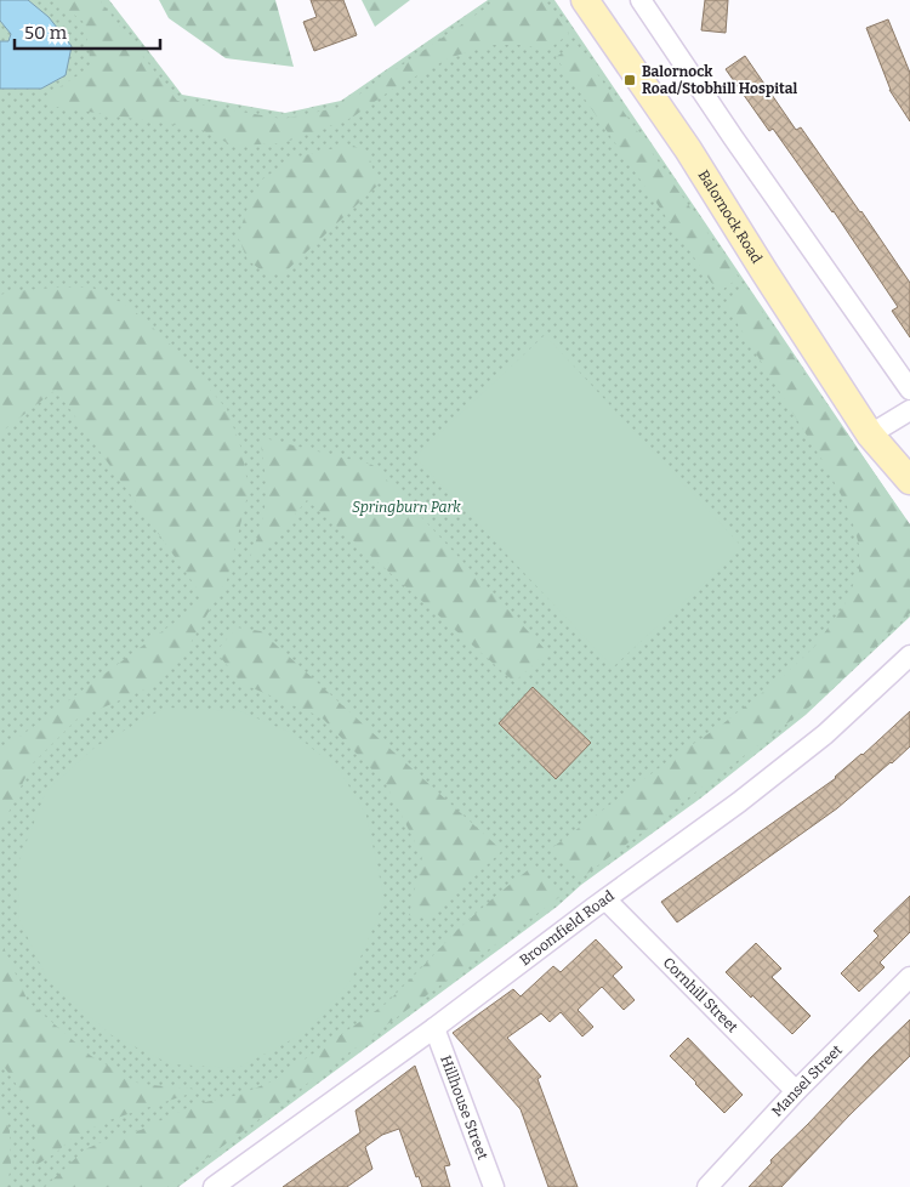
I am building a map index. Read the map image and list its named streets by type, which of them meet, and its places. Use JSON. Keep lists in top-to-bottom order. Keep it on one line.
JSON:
{"streets":{"street":["Balornock Road","Broomfield Road","Cornhill Street","Mansel Street","Hillhouse Street"]},"crossings":[["Broomfield Road","Cornhill Street"],["Broomfield Road","Hillhouse Street"],["Cornhill Street","Mansel Street"]],"parks":["Springburn Park"],"places":{"transit":["Balornock Road/Stobhill Hospital"]},"scale_bar":"50 m"}
